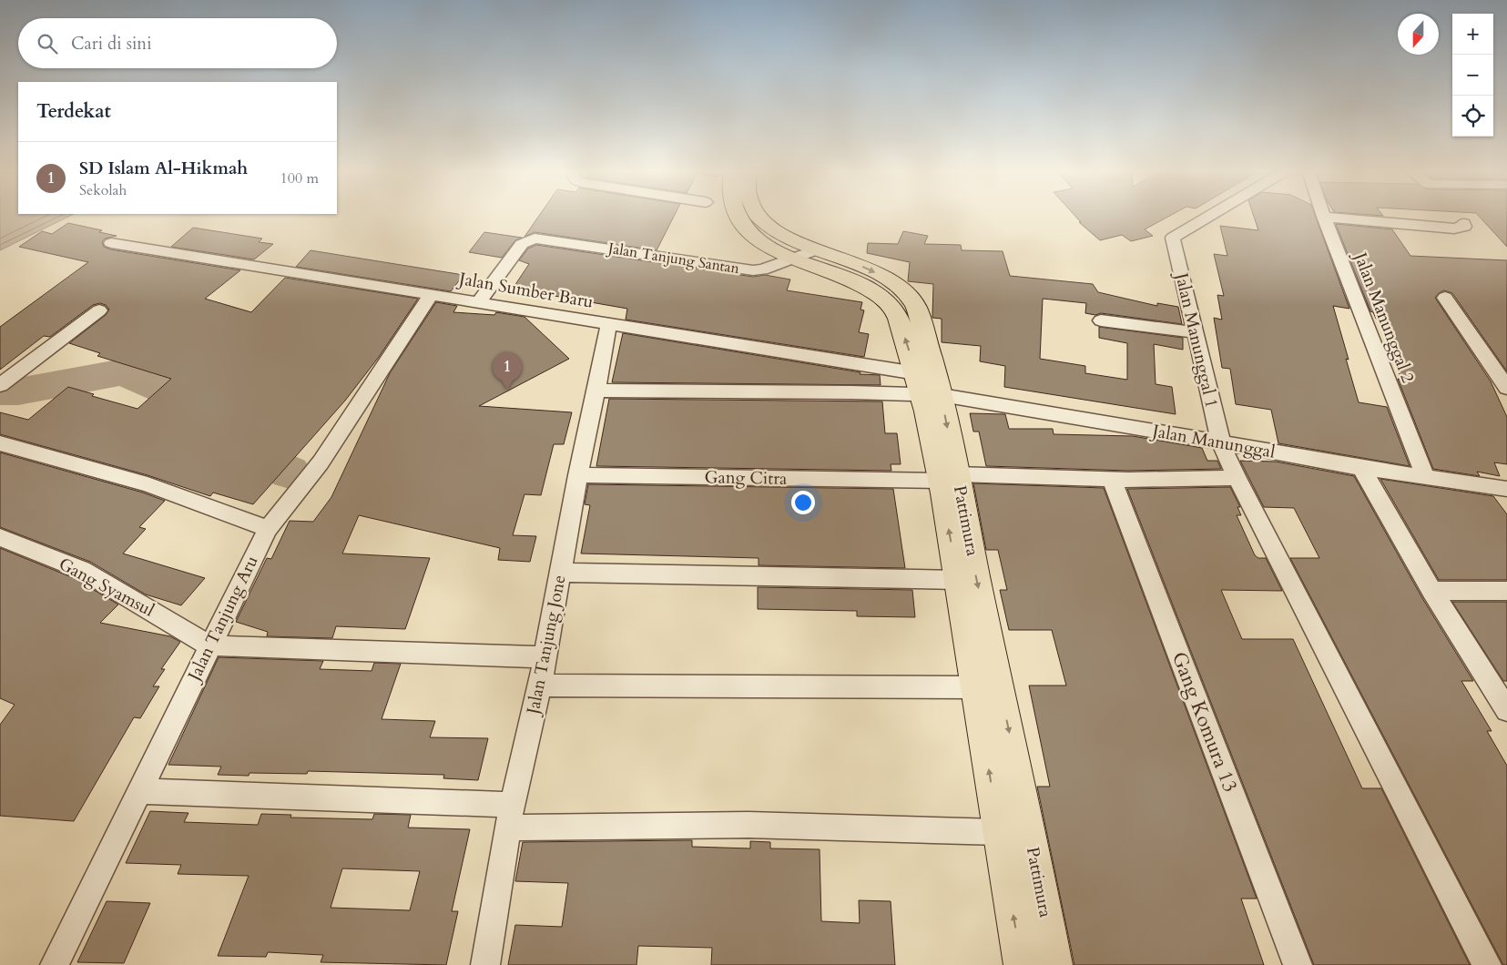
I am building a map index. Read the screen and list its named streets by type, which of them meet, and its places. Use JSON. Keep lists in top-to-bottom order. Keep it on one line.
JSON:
{"streets":{"main road":["Pattimura"],"street":["Jalan Tanjung Santan","Jalan Sumber Baru","Jalan Manunggal 2","Jalan Manunggal 1","Jalan Manunggal","Gang Citra","Gang Syamsul","Jalan Tanjung Aru","Jalan Tanjung Jone","Gang Komura 13"]},"crossings":[["Jalan Tanjung Santan","Jalan Sumber Baru"],["Jalan Tanjung Santan","Pattimura"],["Jalan Sumber Baru","Jalan Manunggal"],["Jalan Sumber Baru","Pattimura"],["Jalan Sumber Baru","Jalan Tanjung Aru"],["Jalan Sumber Baru","Jalan Tanjung Jone"],["Jalan Manunggal 2","Jalan Manunggal"],["Jalan Manunggal 1","Jalan Manunggal"],["Jalan Manunggal 1","Gang Citra"],["Jalan Manunggal","Pattimura"],["Gang Citra","Pattimura"],["Gang Citra","Jalan Tanjung Jone"],["Gang Citra","Gang Komura 13"],["Gang Syamsul","Jalan Tanjung Aru"]],"north":"bottom","page":{"map_buttons":["+","−"],"search":"Cari di sini","heading":"Terdekat","list":[{"mark":"1","name":"SD Islam Al-Hikmah","note":"Sekolah","value":"100 m"}],"pins":"1"}}
